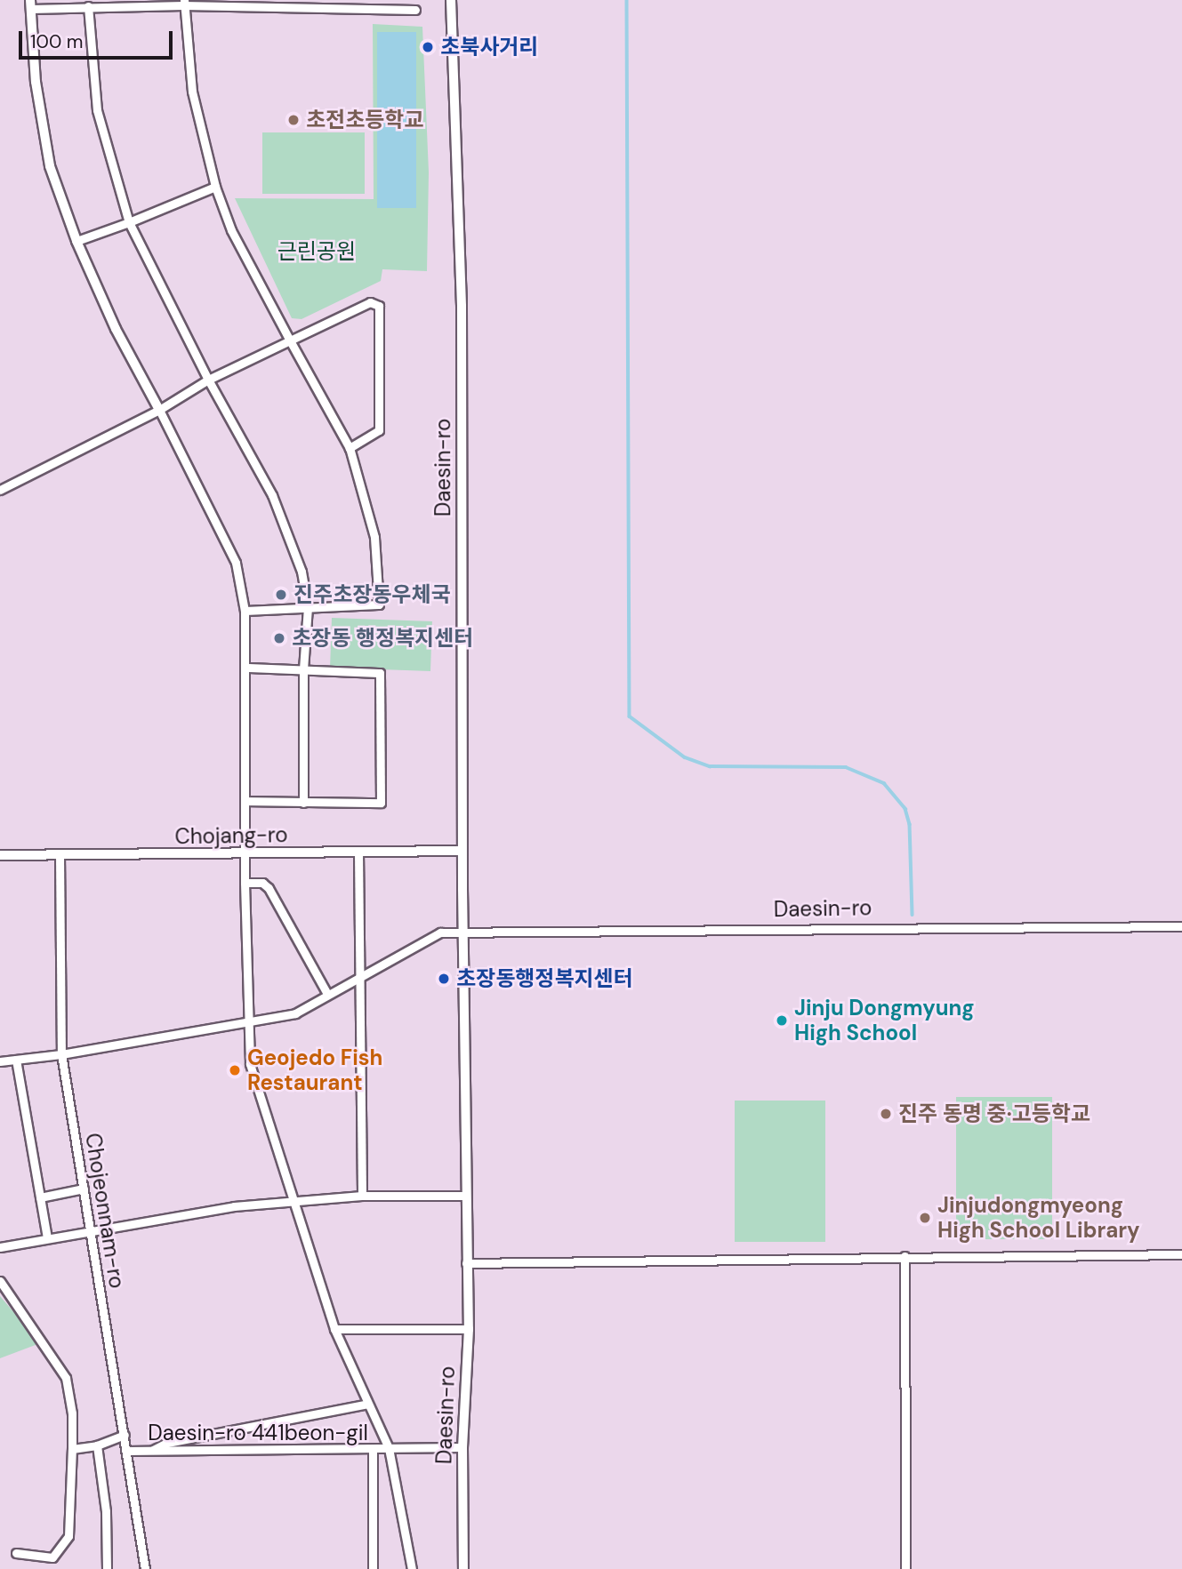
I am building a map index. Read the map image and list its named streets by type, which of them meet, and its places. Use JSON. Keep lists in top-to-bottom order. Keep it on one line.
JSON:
{"streets":{"street":["Daesin-ro","Chojang-ro","Chojeonnam-ro","Daesin-ro 441beon-gil"]},"crossings":[["Daesin-ro","Chojang-ro"],["Daesin-ro","Daesin-ro 441beon-gil"],["Chojang-ro","Chojeonnam-ro"],["Chojeonnam-ro","Daesin-ro 441beon-gil"]],"parks":["근린공원"],"places":["초북사거리","초전초등학교","진주초장동우체국","초장동 행정복지센터","초장동행정복지센터","Jinju Dongmyung High School","Geojedo Fish Restaurant","진주 동명 중·고등학교","Jinjudongmyeong High School Library"],"scale_bar":"100 m"}
